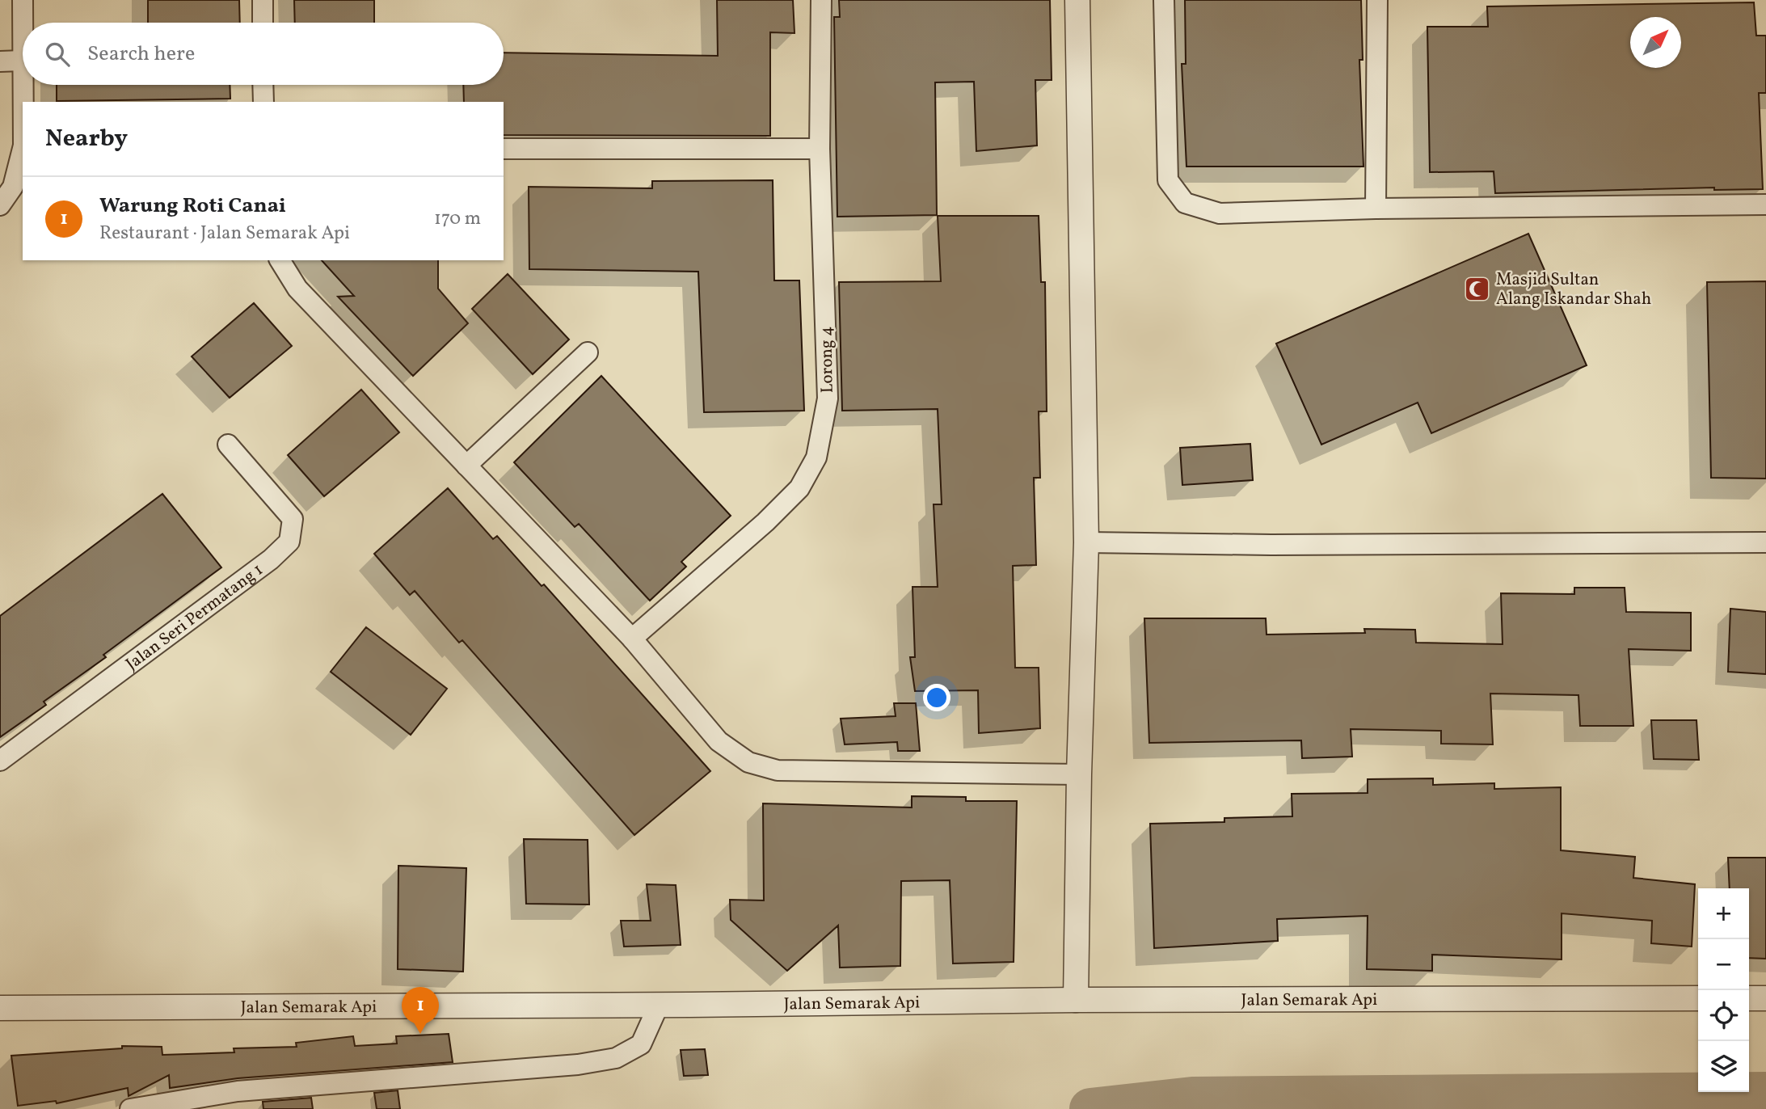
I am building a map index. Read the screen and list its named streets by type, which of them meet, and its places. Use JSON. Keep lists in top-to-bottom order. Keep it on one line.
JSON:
{"streets":{"street":["Lorong 4","Jalan Seri Permatang 1","Jalan Semarak Api"]},"places":{"mosque":["Masjid Sultan Alang Iskandar Shah"]},"north":"top right","page":{"search":"Search here","heading":"Nearby","list":[{"mark":"1","name":"Warung Roti Canai","note":"Restaurant · Jalan Semarak Api","value":"170 m"}],"map_buttons":["+","−"],"pins":"1"}}
